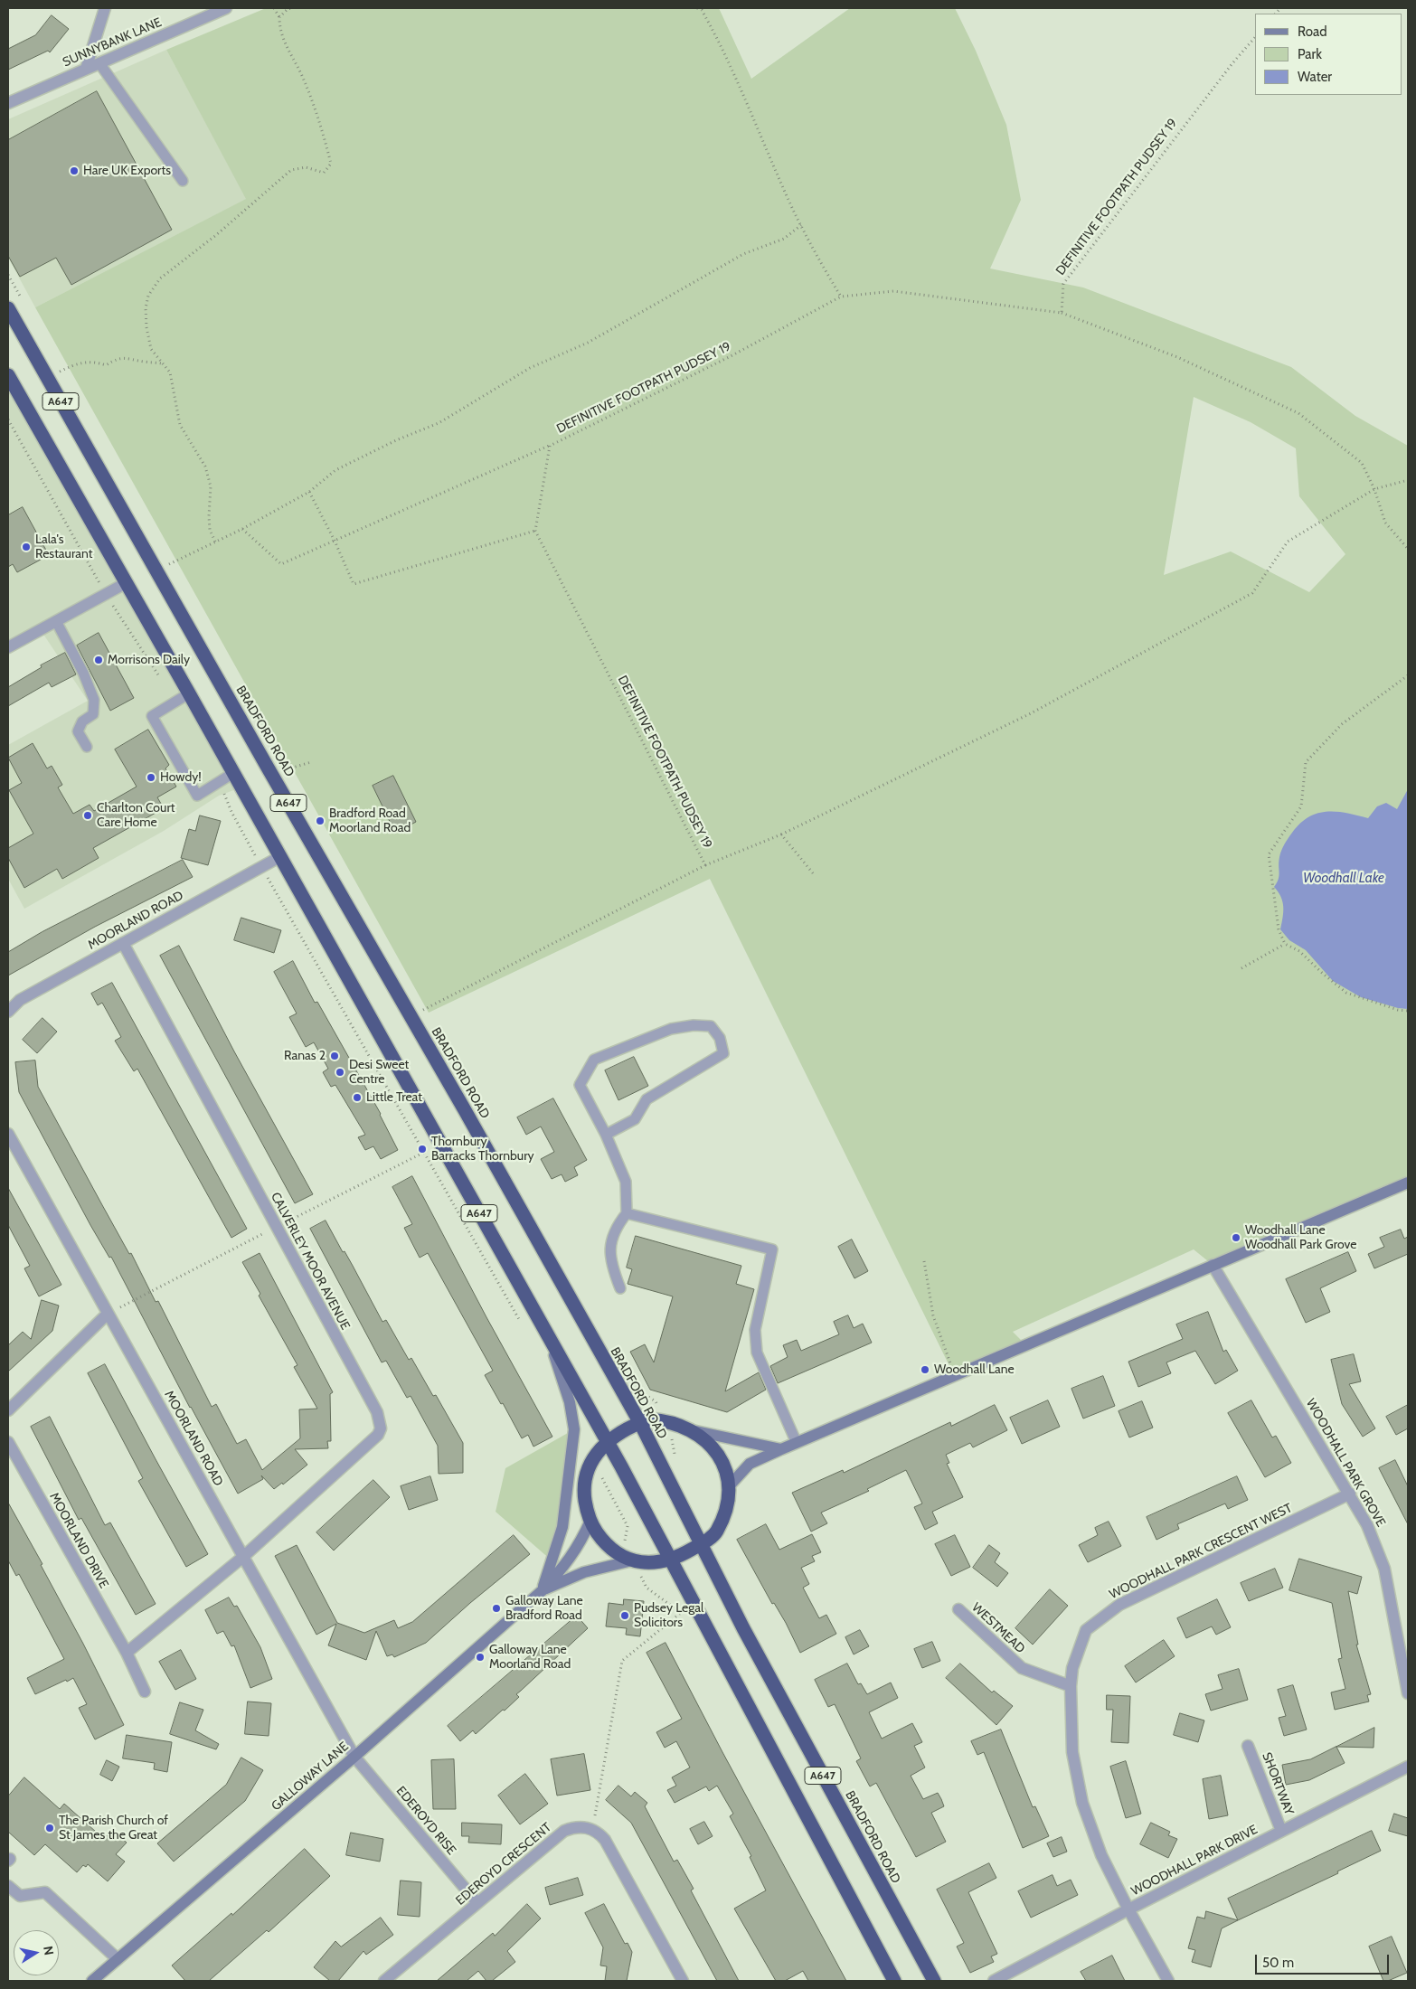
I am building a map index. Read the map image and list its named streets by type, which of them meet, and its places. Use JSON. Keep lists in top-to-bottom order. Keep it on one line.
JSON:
{"streets":{"highway":["A647","BRADFORD ROAD"],"main road":["GALLOWAY LANE"],"street":["SUNNYBANK LANE","MOORLAND ROAD","CALVERLEY MOOR AVENUE","WOODHALL PARK GROVE","MOORLAND DRIVE","WOODHALL PARK CRESCENT WEST","WESTMEAD","SHORTWAY","EDEROYD RISE","WOODHALL PARK DRIVE","EDEROYD CRESCENT"],"path":["DEFINITIVE FOOTPATH PUDSEY 19"]},"crossings":[["A647","MOORLAND ROAD"],["MOORLAND ROAD","CALVERLEY MOOR AVENUE"],["MOORLAND ROAD","GALLOWAY LANE"],["MOORLAND ROAD","EDEROYD RISE"],["WOODHALL PARK GROVE","WOODHALL PARK CRESCENT WEST"],["WOODHALL PARK CRESCENT WEST","WESTMEAD"],["WOODHALL PARK CRESCENT WEST","WOODHALL PARK DRIVE"],["GALLOWAY LANE","EDEROYD RISE"],["SHORTWAY","WOODHALL PARK DRIVE"],["EDEROYD RISE","EDEROYD CRESCENT"]],"water":["Woodhall Lake"],"places":["Hare UK Exports","Lala's Restaurant","Morrisons Daily","Howdy!","Charlton Court Care Home","Bradford Road Moorland Road","Ranas 2","Desi Sweet Centre","Little Treat","Thornbury Barracks Thornbury","Woodhall Lane Woodhall Park Grove","Woodhall Lane","Galloway Lane Bradford Road","Pudsey Legal Solicitors","Galloway Lane Moorland Road","The Parish Church of St James the Great"],"legend":["Road","Park","Water"],"scale_bar":"50 m","north":"right"}
